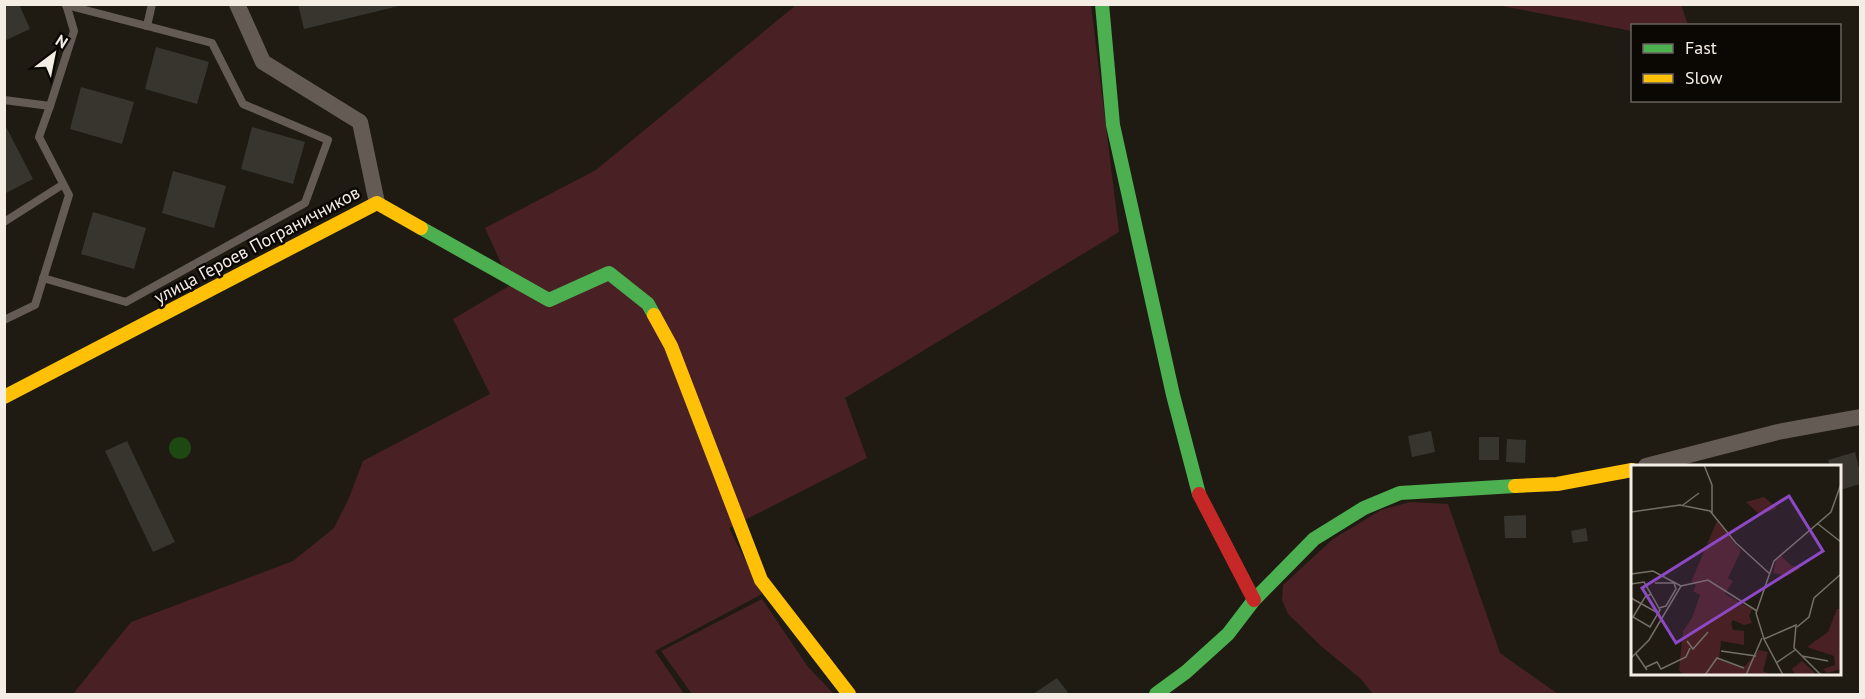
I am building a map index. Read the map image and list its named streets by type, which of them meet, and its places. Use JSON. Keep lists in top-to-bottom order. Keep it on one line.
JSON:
{"streets":{"street":["улица Героев Пограничников"]},"legend":["Fast","Slow"],"north":"top right"}
